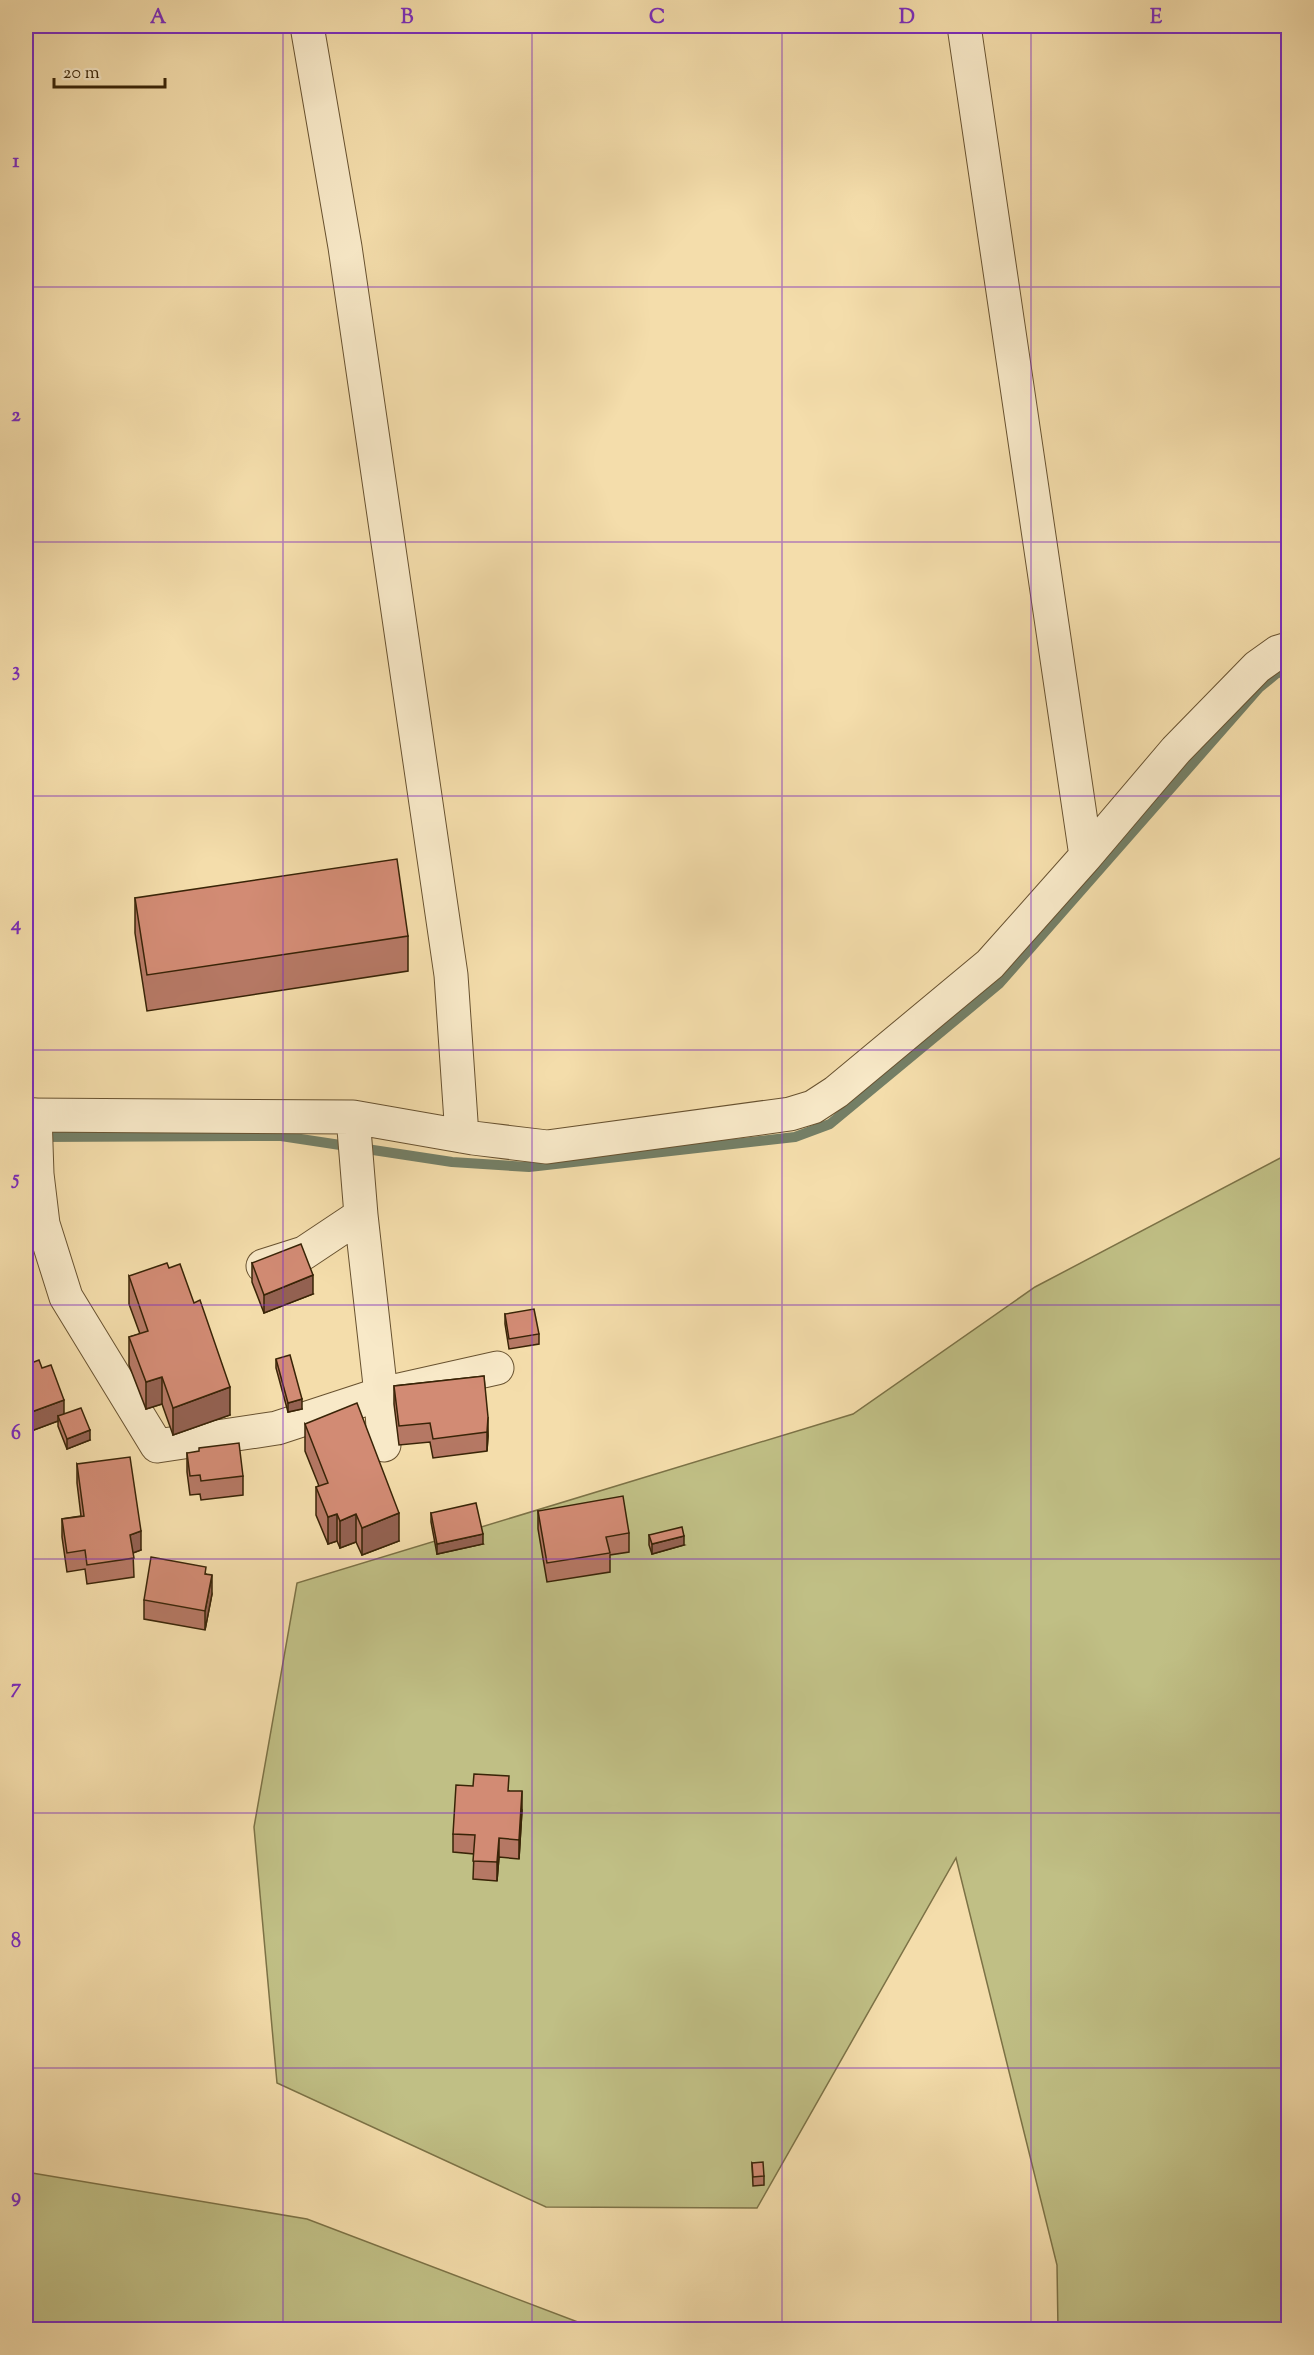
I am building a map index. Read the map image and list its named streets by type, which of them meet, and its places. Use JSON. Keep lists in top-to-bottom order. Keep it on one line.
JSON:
{"scale_bar":"20 m","grid":{"columns":["A","B","C","D","E"],"rows":["1","2","3","4","5","6","7","8","9"]}}
